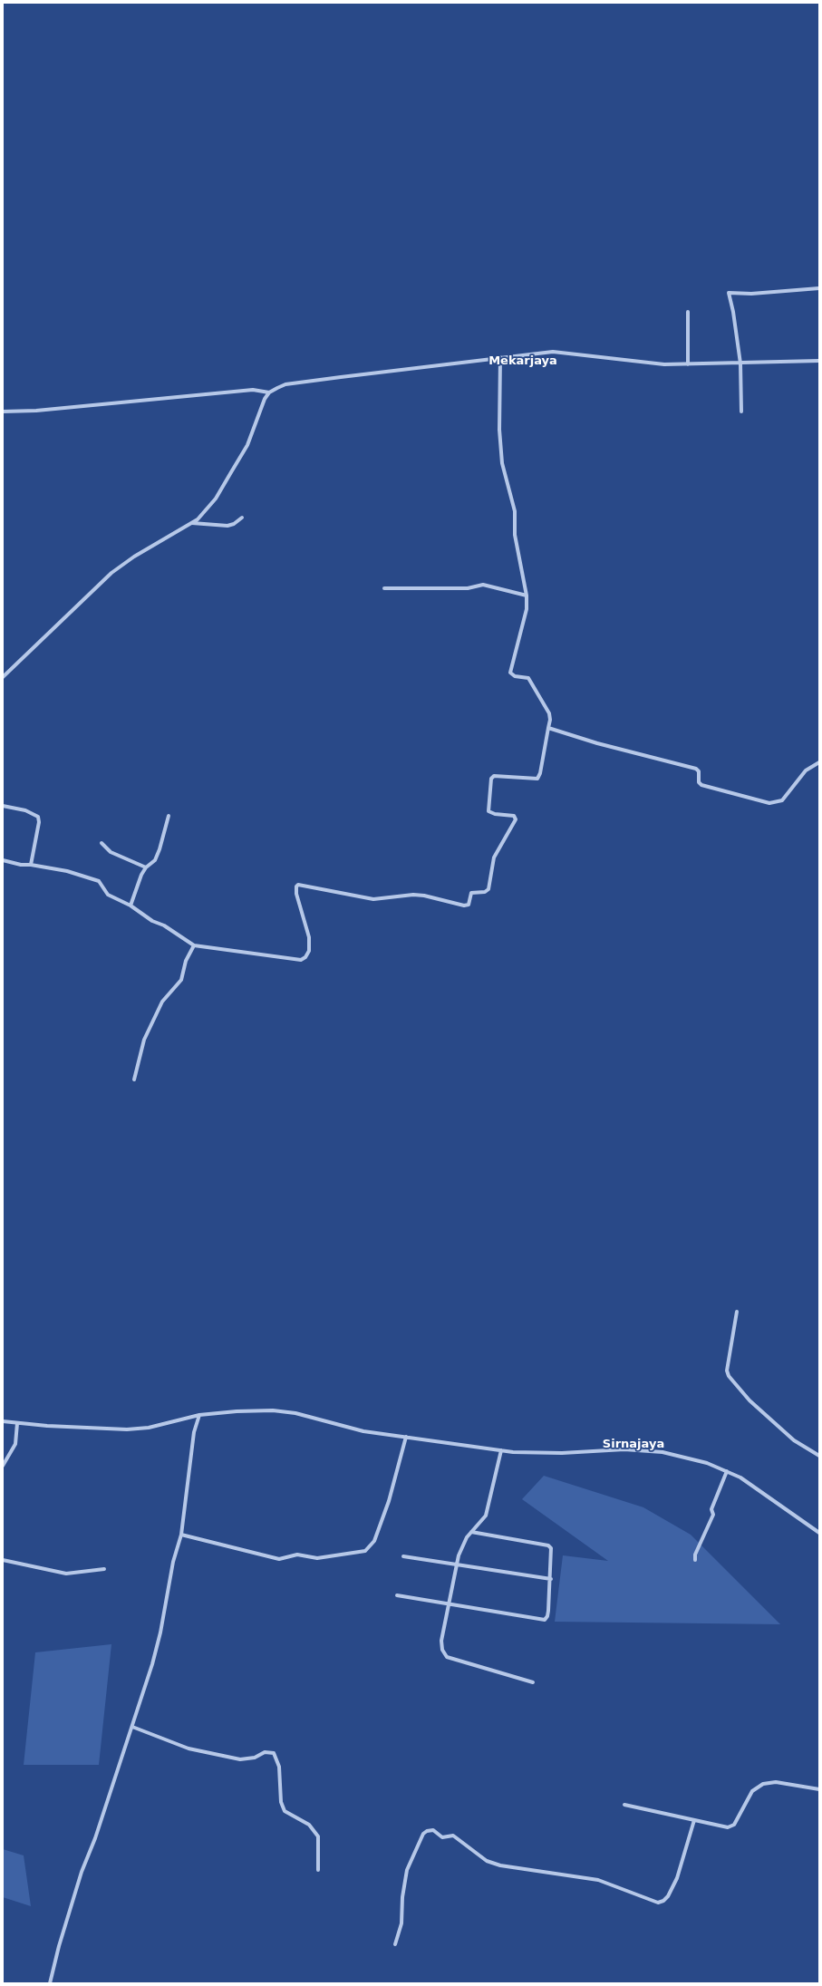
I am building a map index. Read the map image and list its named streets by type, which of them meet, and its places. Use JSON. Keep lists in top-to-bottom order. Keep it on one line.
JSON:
{"districts":["Mekarjaya","Sirnajaya"]}
